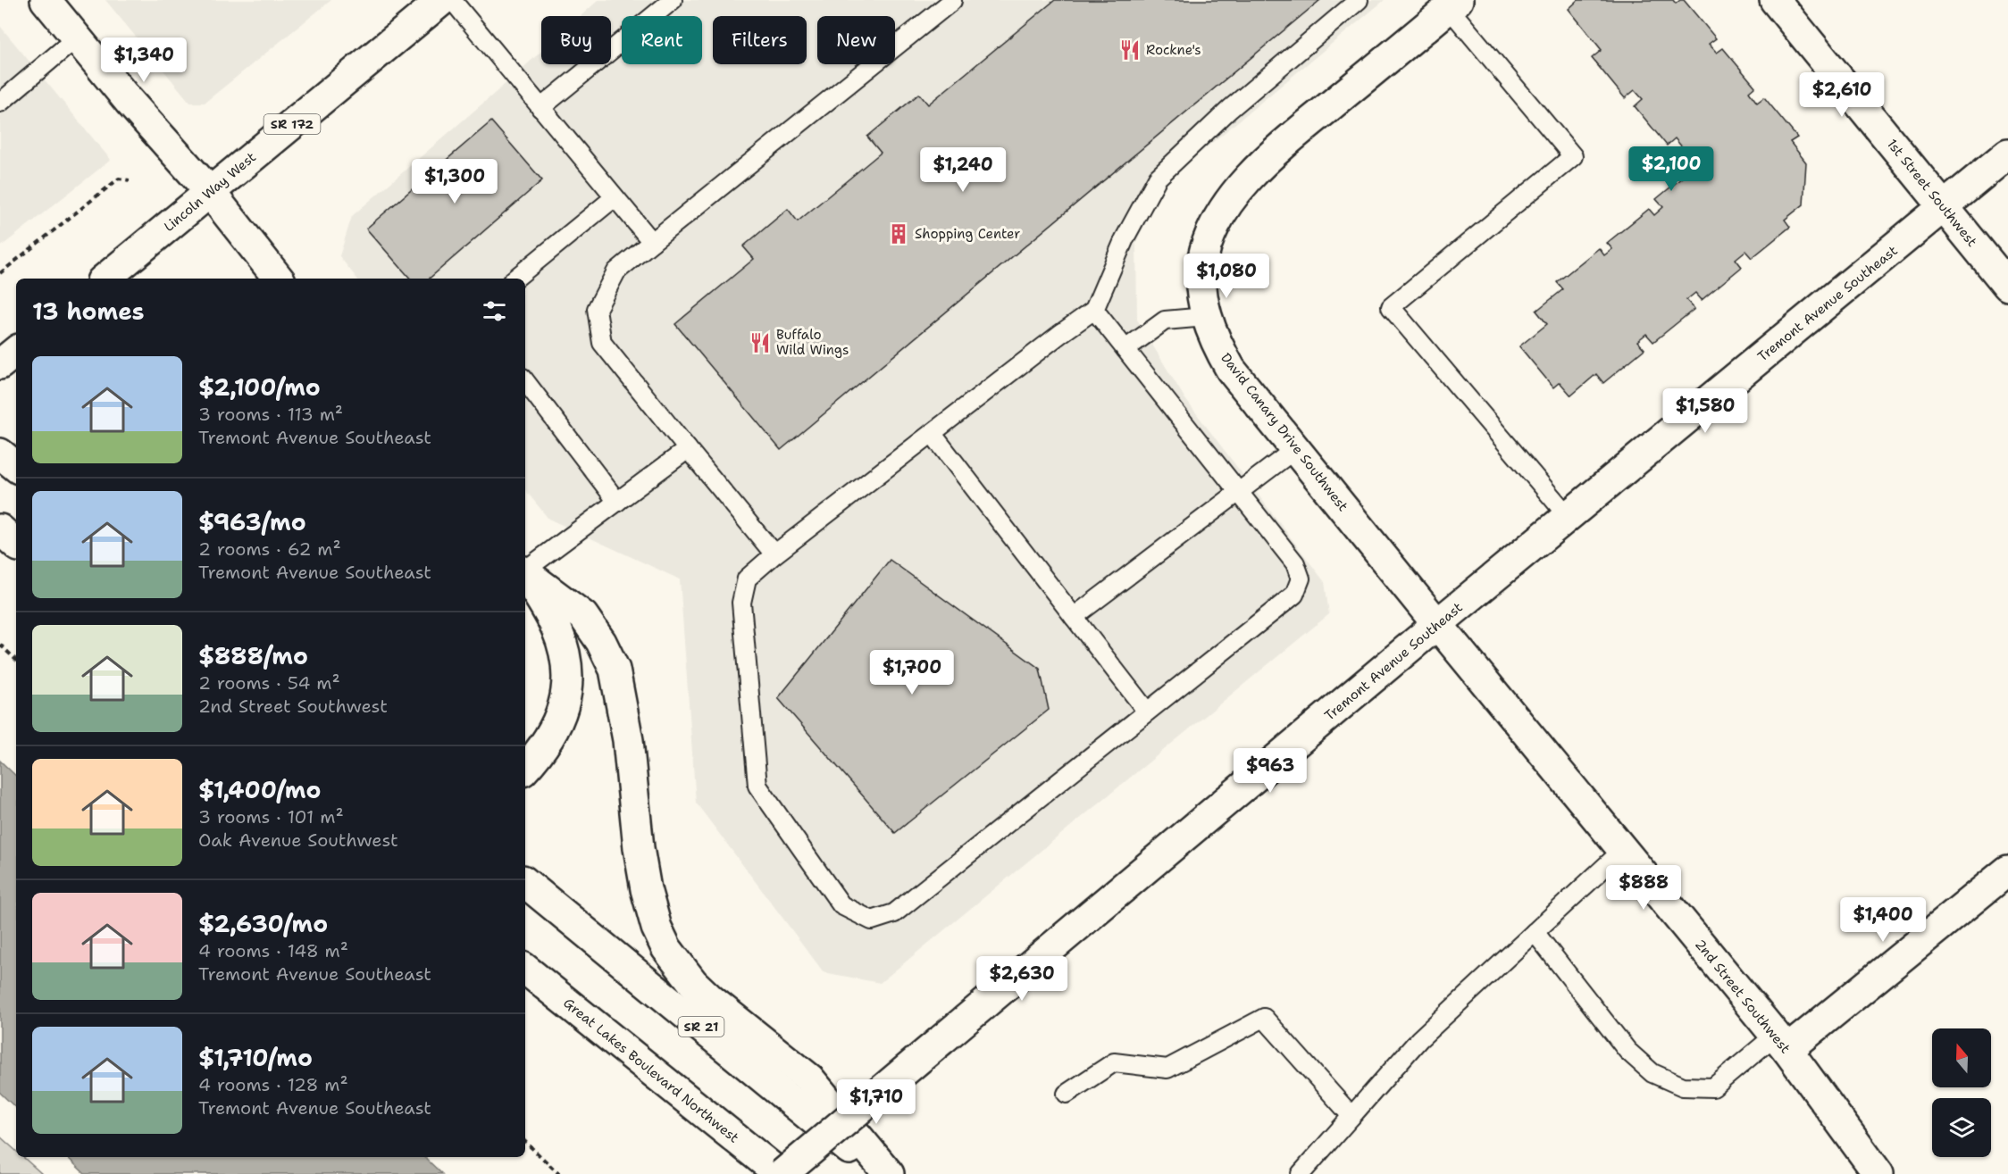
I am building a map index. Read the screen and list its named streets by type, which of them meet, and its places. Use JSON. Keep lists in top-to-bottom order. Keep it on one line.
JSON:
{"streets":{"main road":["SR 172","Lincoln Way West","1st Street Southwest","Tremont Avenue Southeast","David Canary Drive Southwest","2nd Street Southwest","SR 21","Great Lakes Boulevard Northwest"]},"crossings":[["1st Street Southwest","Tremont Avenue Southeast"],["Tremont Avenue Southeast","David Canary Drive Southwest"],["Tremont Avenue Southeast","2nd Street Southwest"],["Tremont Avenue Southeast","Great Lakes Boulevard Northwest"],["David Canary Drive Southwest","2nd Street Southwest"]],"places":{"restaurant":["Rockne's","Buffalo Wild Wings"],"building":["Shopping Center"]},"north":"top","page":{"chip":["Buy","Rent","Filters","New"],"price":["$1,340","$2,610","$2,100","$1,240","$1,300","$1,080","$1,580","$1,700","$963","$888","$1,400","$2,630","$1,710"],"heading":"13 homes","list":[{"name":"$2,100/mo","note":"3 rooms · 113 m² · Tremont Avenue Southeast"},{"name":"$963/mo","note":"2 rooms · 62 m² · Tremont Avenue Southeast"},{"name":"$888/mo","note":"2 rooms · 54 m² · 2nd Street Southwest"},{"name":"$1,400/mo","note":"3 rooms · 101 m² · Oak Avenue Southwest"},{"name":"$2,630/mo","note":"4 rooms · 148 m² · Tremont Avenue Southeast"},{"name":"$1,710/mo","note":"4 rooms · 128 m² · Tremont Avenue Southeast"}]}}
